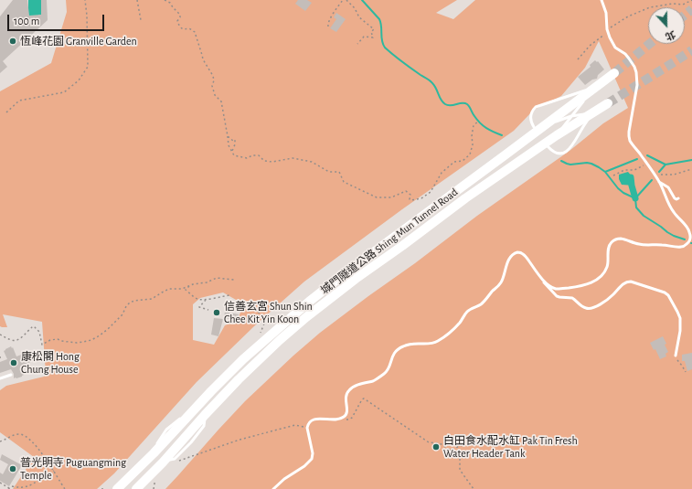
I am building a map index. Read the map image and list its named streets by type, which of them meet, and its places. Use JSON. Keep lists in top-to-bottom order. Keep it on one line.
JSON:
{"streets":{"highway":["城門隧道公路 Shing Mun Tunnel Road"]},"places":["恆峰花園 Granville Garden","信善玄宮 Shun Shin Chee Kit Yin Koon","康松閣 Hong Chung House","白田食水配水缸 Pak Tin Fresh Water Header Tank","普光明寺 Puguangming Temple"],"scale_bar":"100 m","north":"bottom"}
